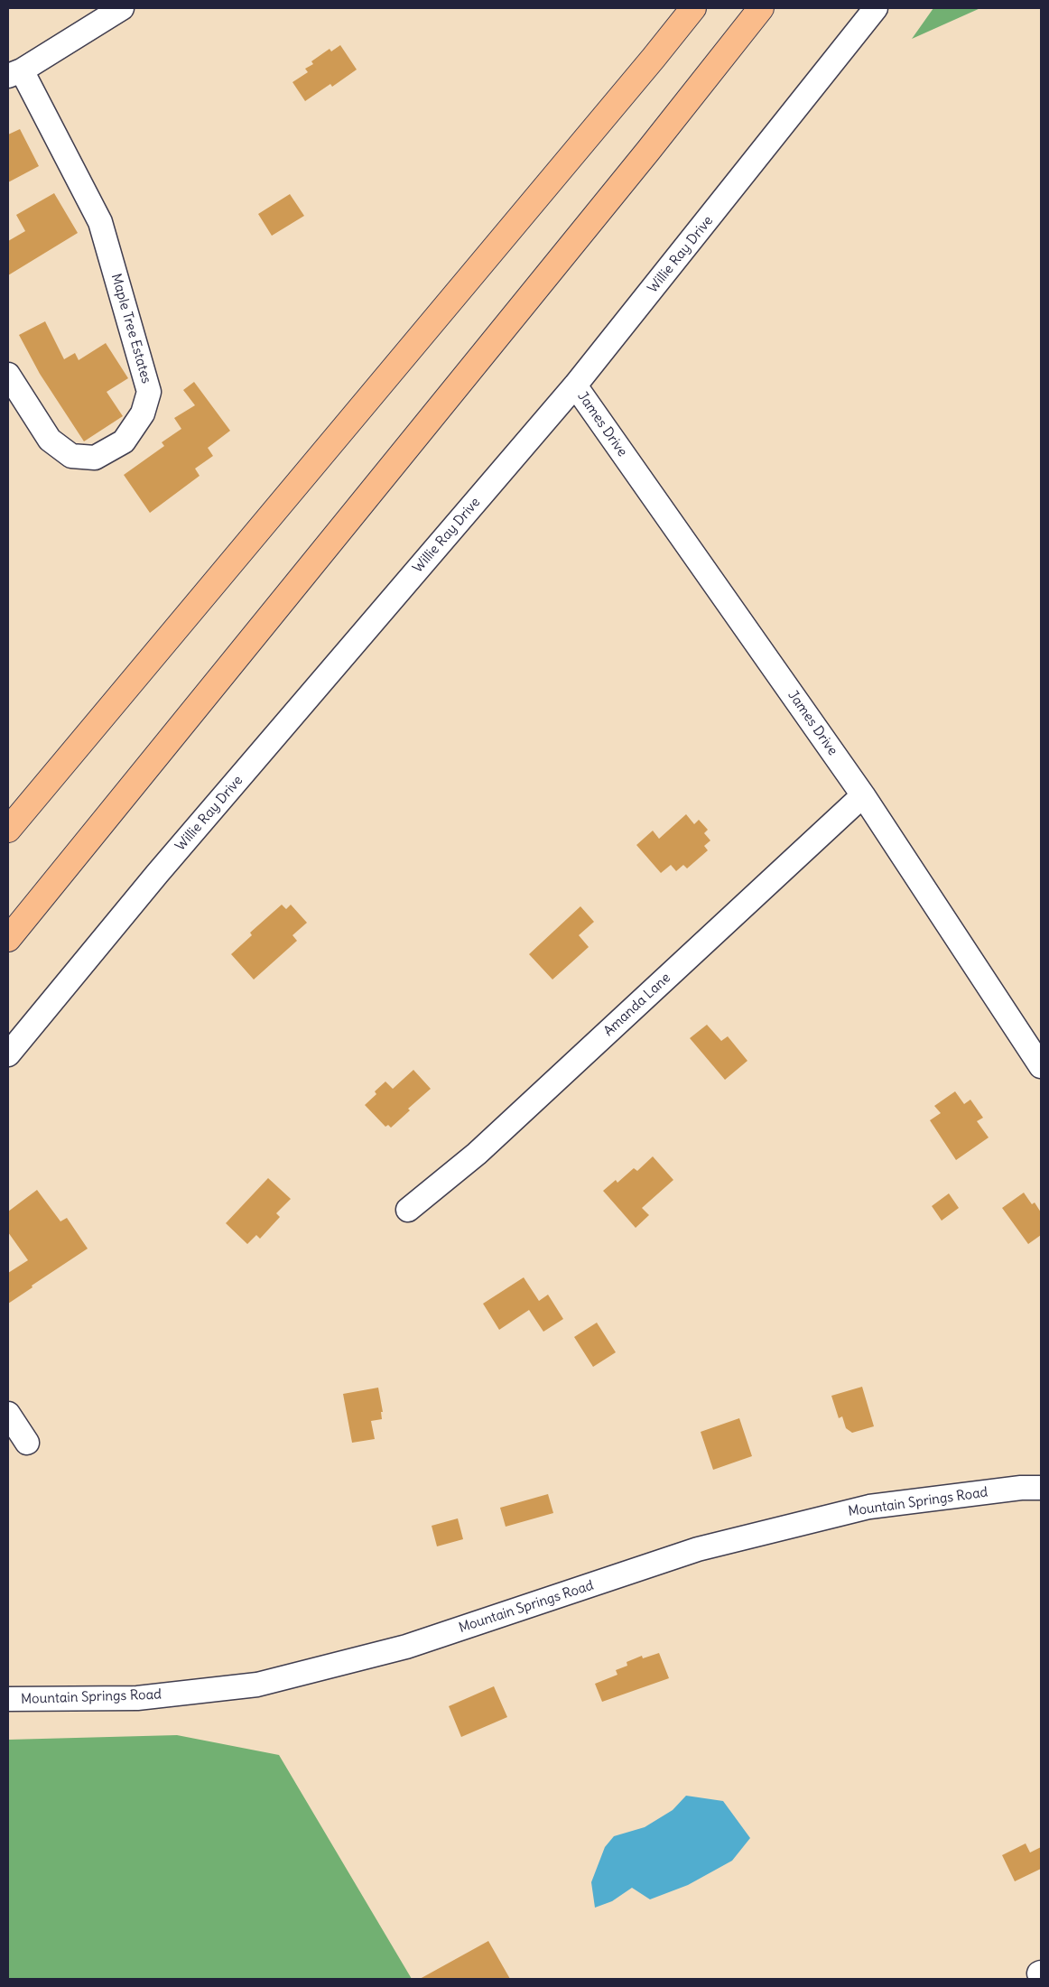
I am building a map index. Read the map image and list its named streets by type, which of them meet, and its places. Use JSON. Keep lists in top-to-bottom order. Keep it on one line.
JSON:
{"streets":{"street":["Willie Ray Drive","Maple Tree Estates","James Drive","Amanda Lane","Mountain Springs Road"]},"crossings":[["Willie Ray Drive","James Drive"],["James Drive","Amanda Lane"]]}
